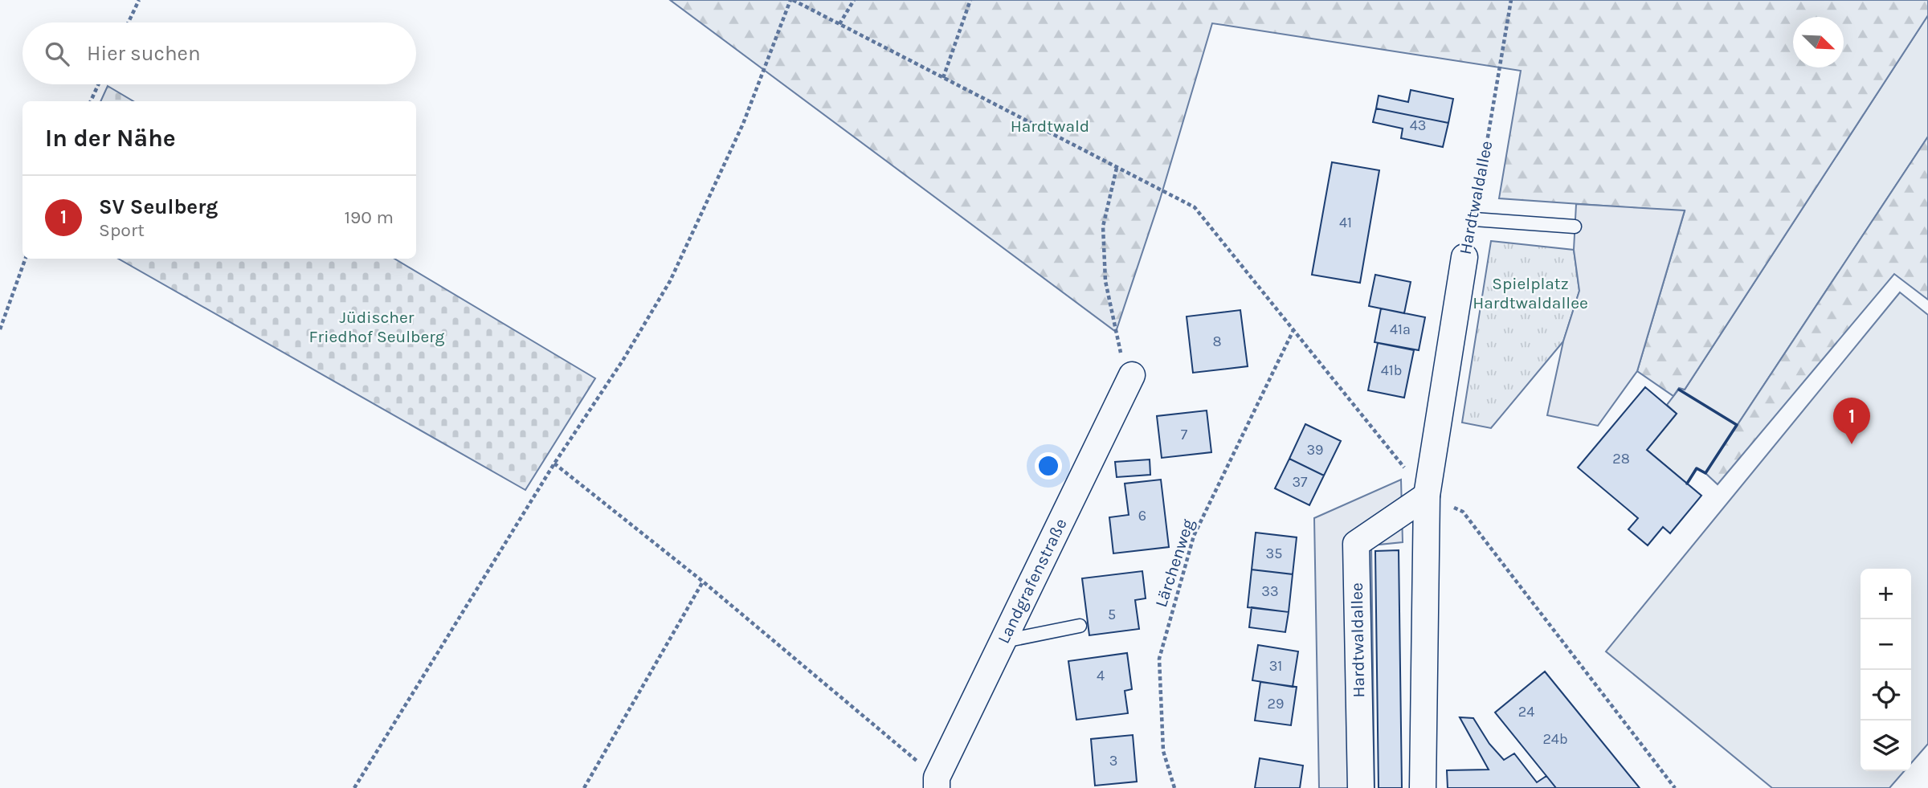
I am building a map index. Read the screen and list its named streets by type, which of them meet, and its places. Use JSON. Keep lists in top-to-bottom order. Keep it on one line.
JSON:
{"streets":{"street":["Hardtwaldallee","Landgrafenstraße"],"path":["Lärchenweg"]},"parks":["Hardtwald","Spielplatz Hardtwaldallee","Jüdischer Friedhof Seulberg"],"house_numbers":["43","41","41a","8","41b","7","39","28","37","6","35","33","5","31","4","29","24","24b","3"],"north":"bottom right","page":{"search":"Hier suchen","heading":"In der Nähe","list":[{"mark":"1","name":"SV Seulberg","note":"Sport","value":"190 m"}],"pins":"1","map_buttons":["+","−"]}}
